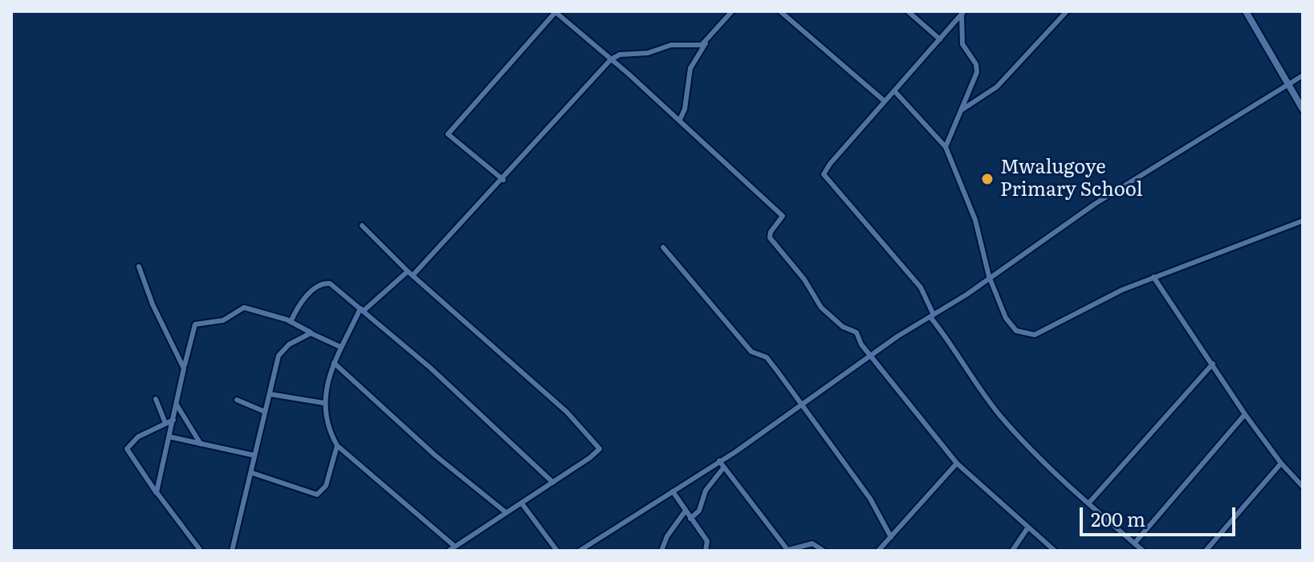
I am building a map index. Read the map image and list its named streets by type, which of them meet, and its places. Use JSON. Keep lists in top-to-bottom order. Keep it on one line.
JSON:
{"places":["Mwalugoye Primary School"],"scale_bar":"200 m"}
